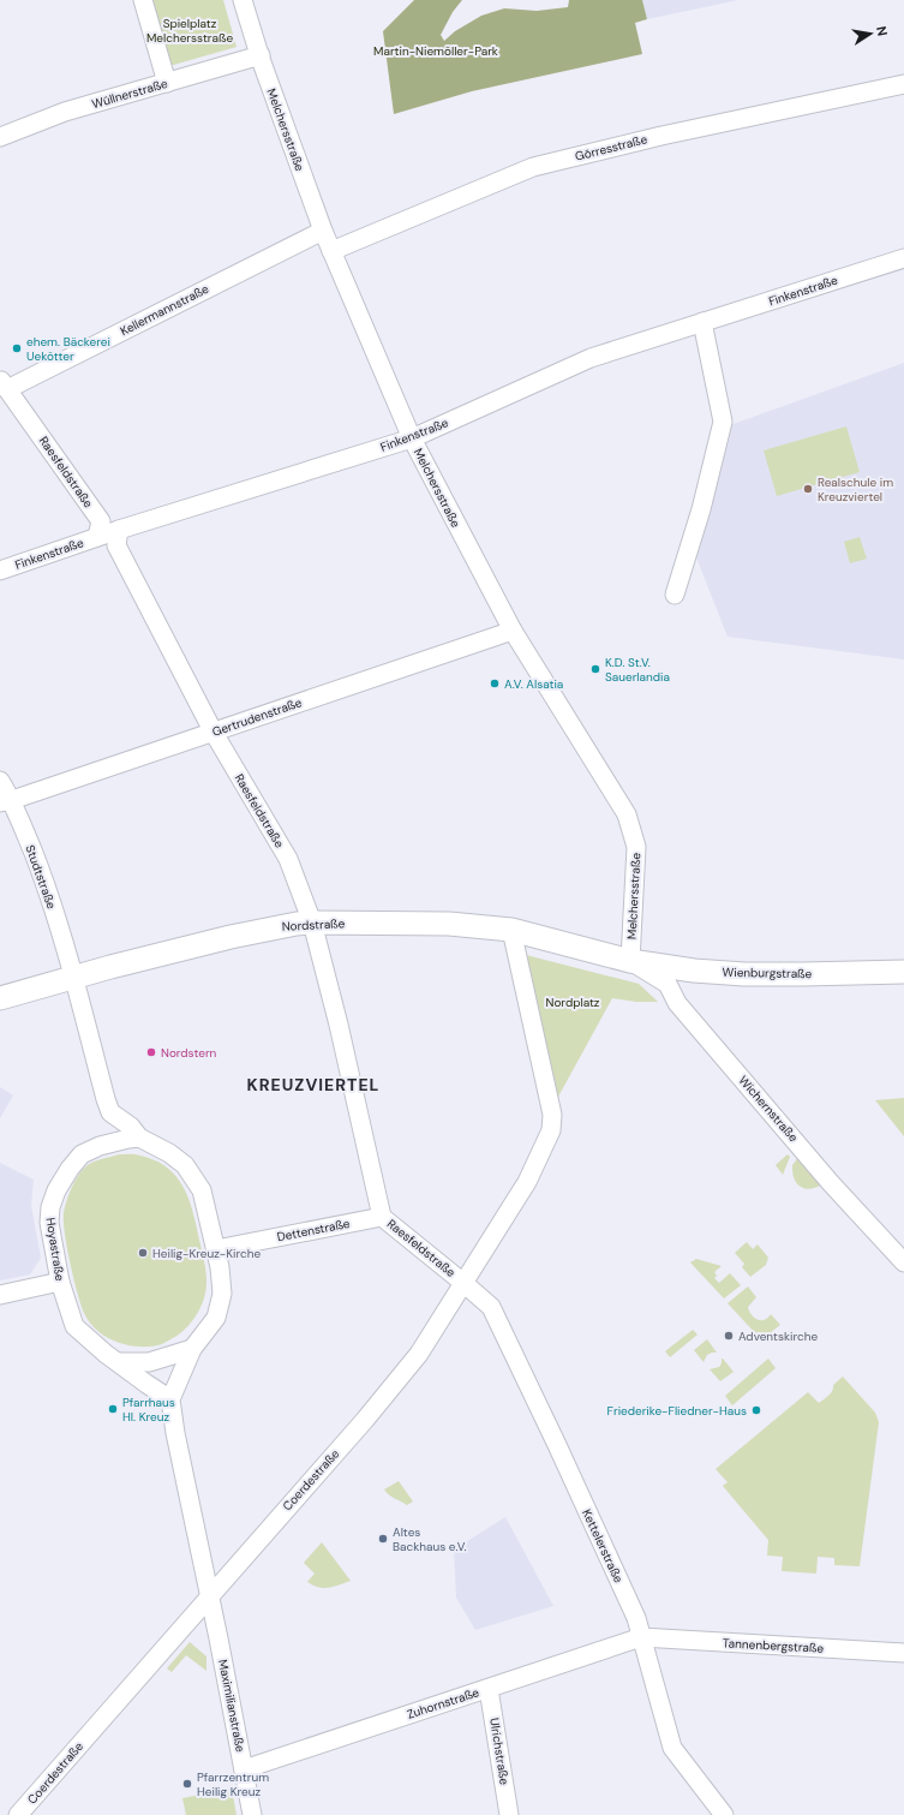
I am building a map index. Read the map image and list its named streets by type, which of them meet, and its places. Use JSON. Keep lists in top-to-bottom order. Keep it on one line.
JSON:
{"streets":{"street":["Wüllnerstraße","Melchersstraße","Görresstraße","Finkenstraße","Kellermannstraße","Raesfeldstraße","Gertrudenstraße","Studtstraße","Nordstraße","Wienburgstraße","Wichernstraße","Dettenstraße","Hoyastraße","Coerdestraße","Kettelerstraße","Tannenbergstraße","Zuhornstraße","Maximilianstraße","Ulrichstraße"]},"crossings":[["Wüllnerstraße","Melchersstraße"],["Melchersstraße","Görresstraße"],["Melchersstraße","Finkenstraße"],["Melchersstraße","Kellermannstraße"],["Melchersstraße","Gertrudenstraße"],["Melchersstraße","Nordstraße"],["Melchersstraße","Wienburgstraße"],["Melchersstraße","Wichernstraße"],["Finkenstraße","Raesfeldstraße"],["Kellermannstraße","Raesfeldstraße"],["Raesfeldstraße","Gertrudenstraße"],["Raesfeldstraße","Nordstraße"],["Raesfeldstraße","Dettenstraße"],["Raesfeldstraße","Coerdestraße"],["Raesfeldstraße","Kettelerstraße"],["Gertrudenstraße","Studtstraße"],["Studtstraße","Nordstraße"],["Nordstraße","Wienburgstraße"],["Nordstraße","Wichernstraße"],["Nordstraße","Coerdestraße"],["Wienburgstraße","Wichernstraße"],["Coerdestraße","Kettelerstraße"],["Coerdestraße","Maximilianstraße"],["Kettelerstraße","Tannenbergstraße"],["Kettelerstraße","Zuhornstraße"],["Tannenbergstraße","Zuhornstraße"],["Zuhornstraße","Maximilianstraße"],["Zuhornstraße","Ulrichstraße"]],"districts":["KREUZVIERTEL"],"parks":["Spielplatz Melchersstraße","Martin-Niemöller-Park","Nordplatz"],"places":["ehem. Bäckerei Uekötter","Realschule im Kreuzviertel","K.D. St.V. Sauerlandia","A.V. Alsatia","Nordstern","Heilig-Kreuz-Kirche","Adventskirche","Pfarrhaus Hl. Kreuz","Friederike-Fliedner-Haus","Altes Backhaus e.V.","Pfarrzentrum Heilig Kreuz"],"north":"right"}
